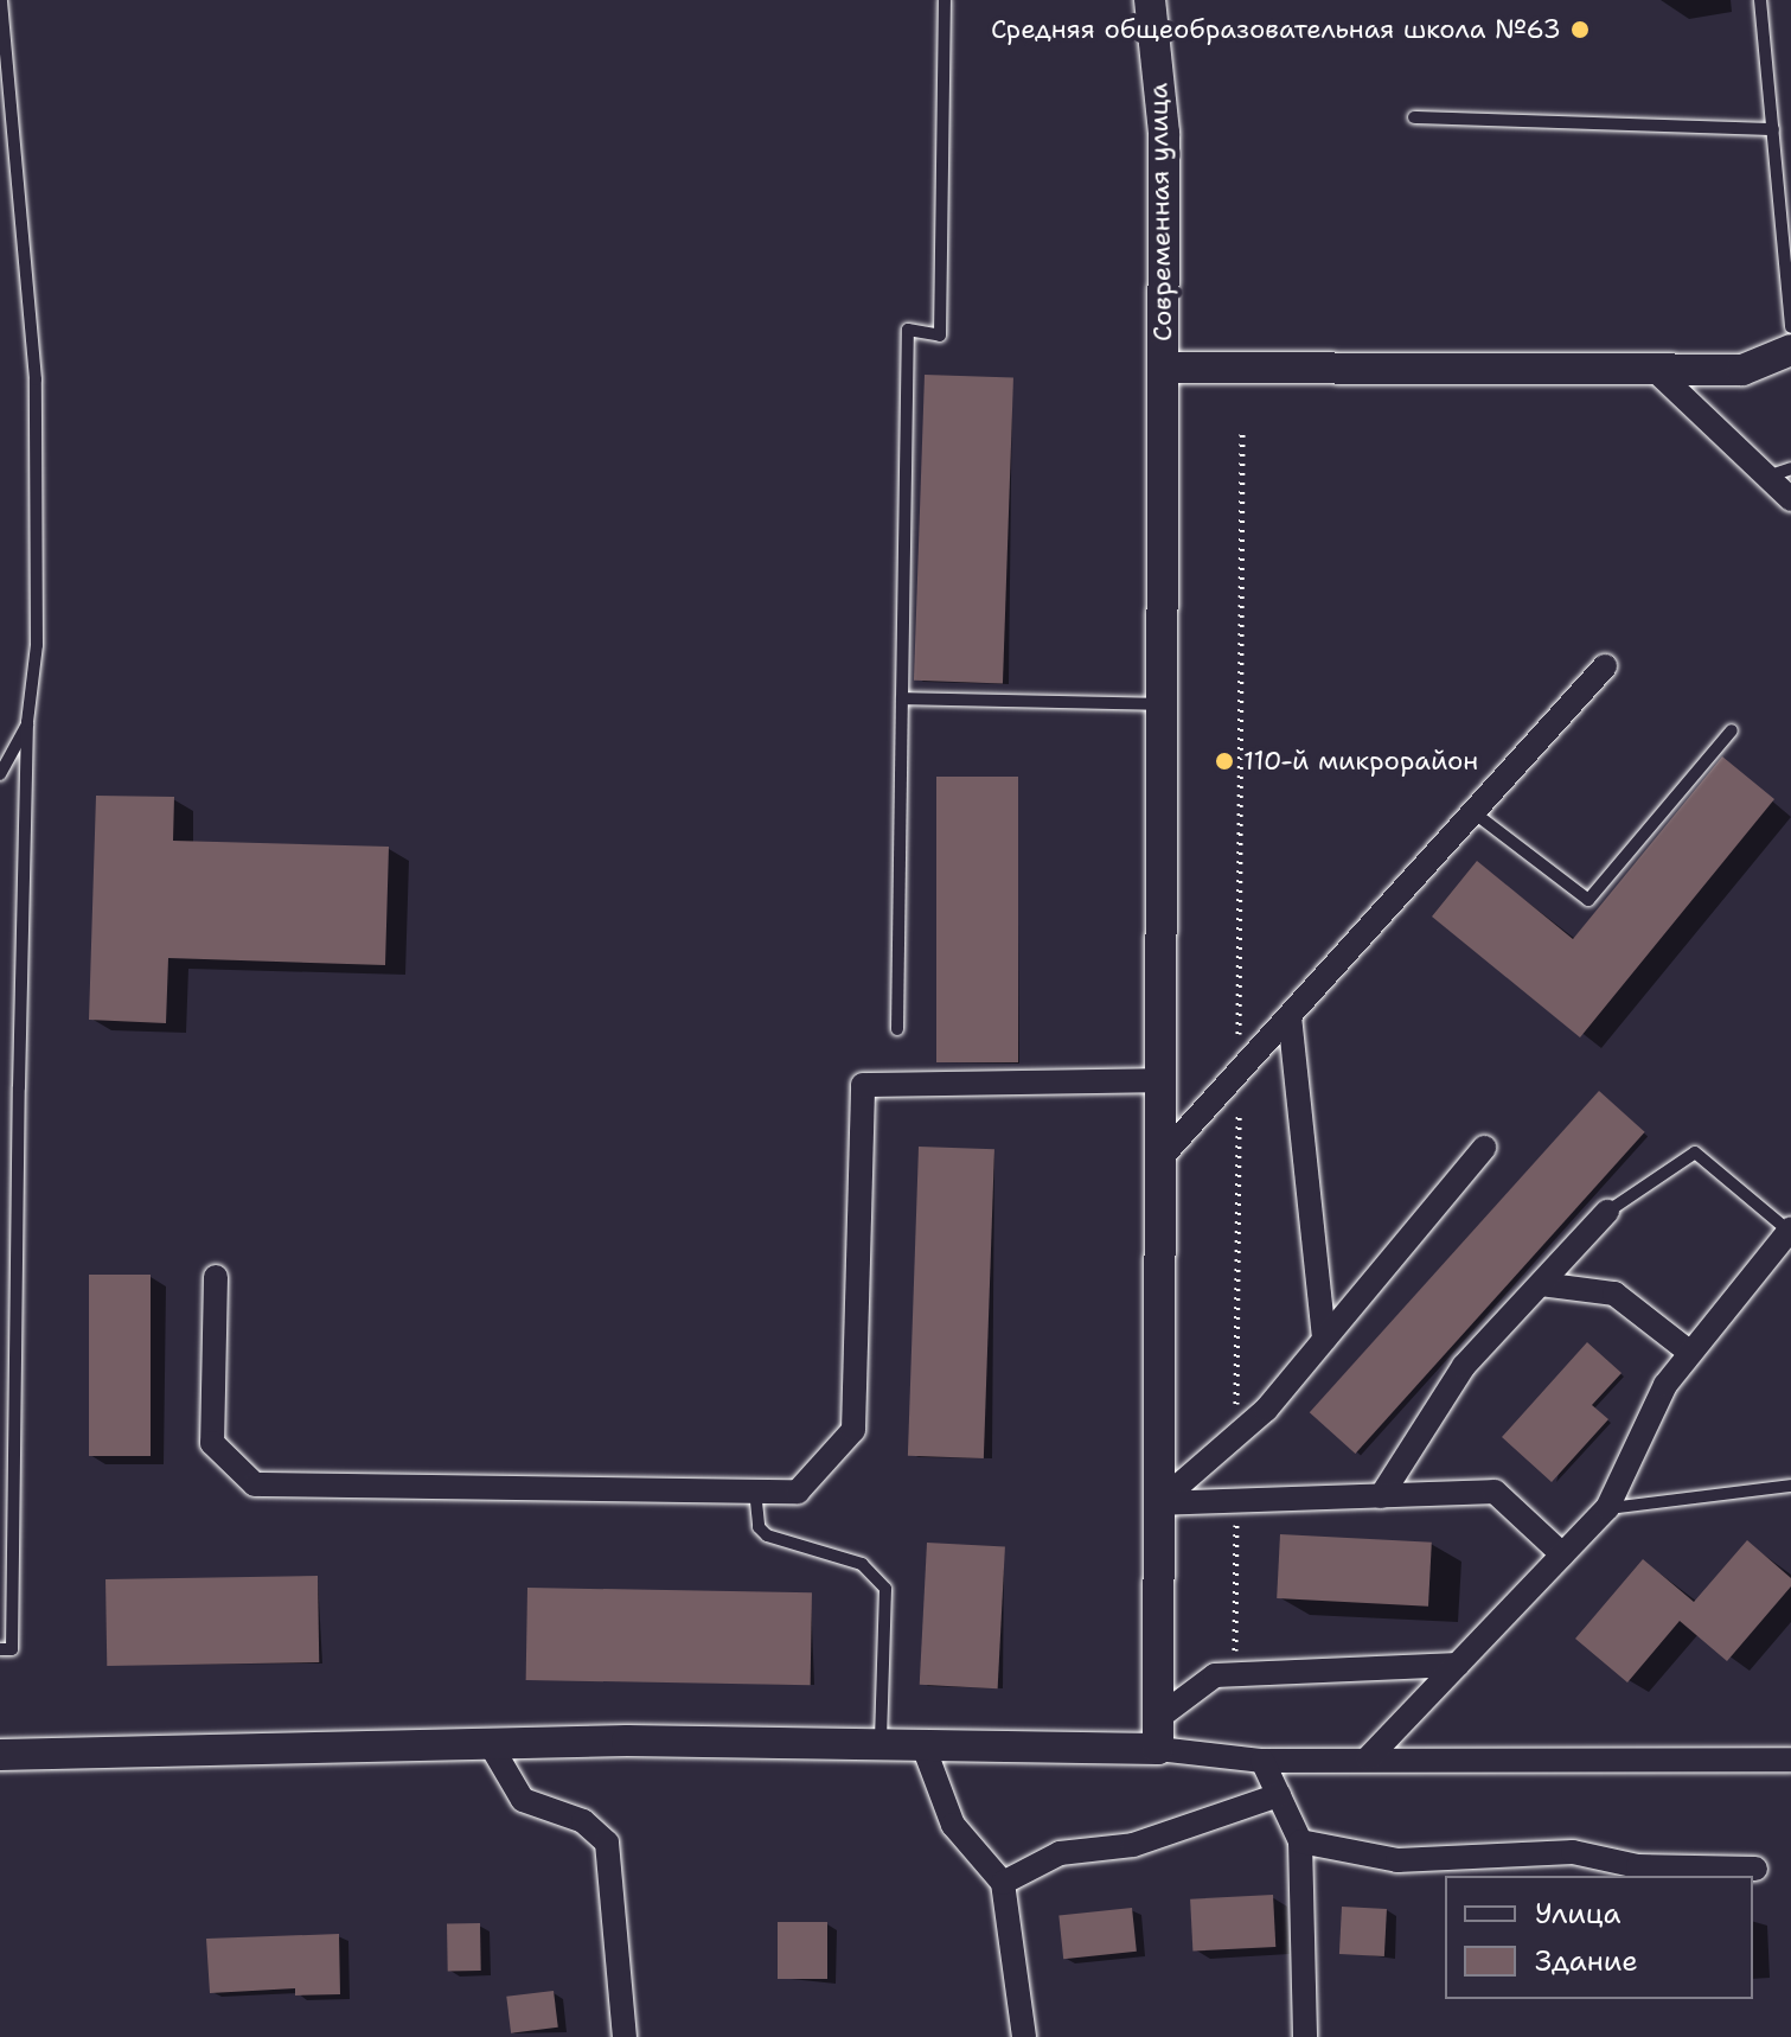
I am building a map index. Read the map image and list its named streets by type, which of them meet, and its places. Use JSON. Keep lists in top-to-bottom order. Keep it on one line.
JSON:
{"streets":{"street":["Современная улица"]},"places":["Средняя общеобразовательная школа №63","110-й микрорайон"],"legend":["Улица","Здание"]}
